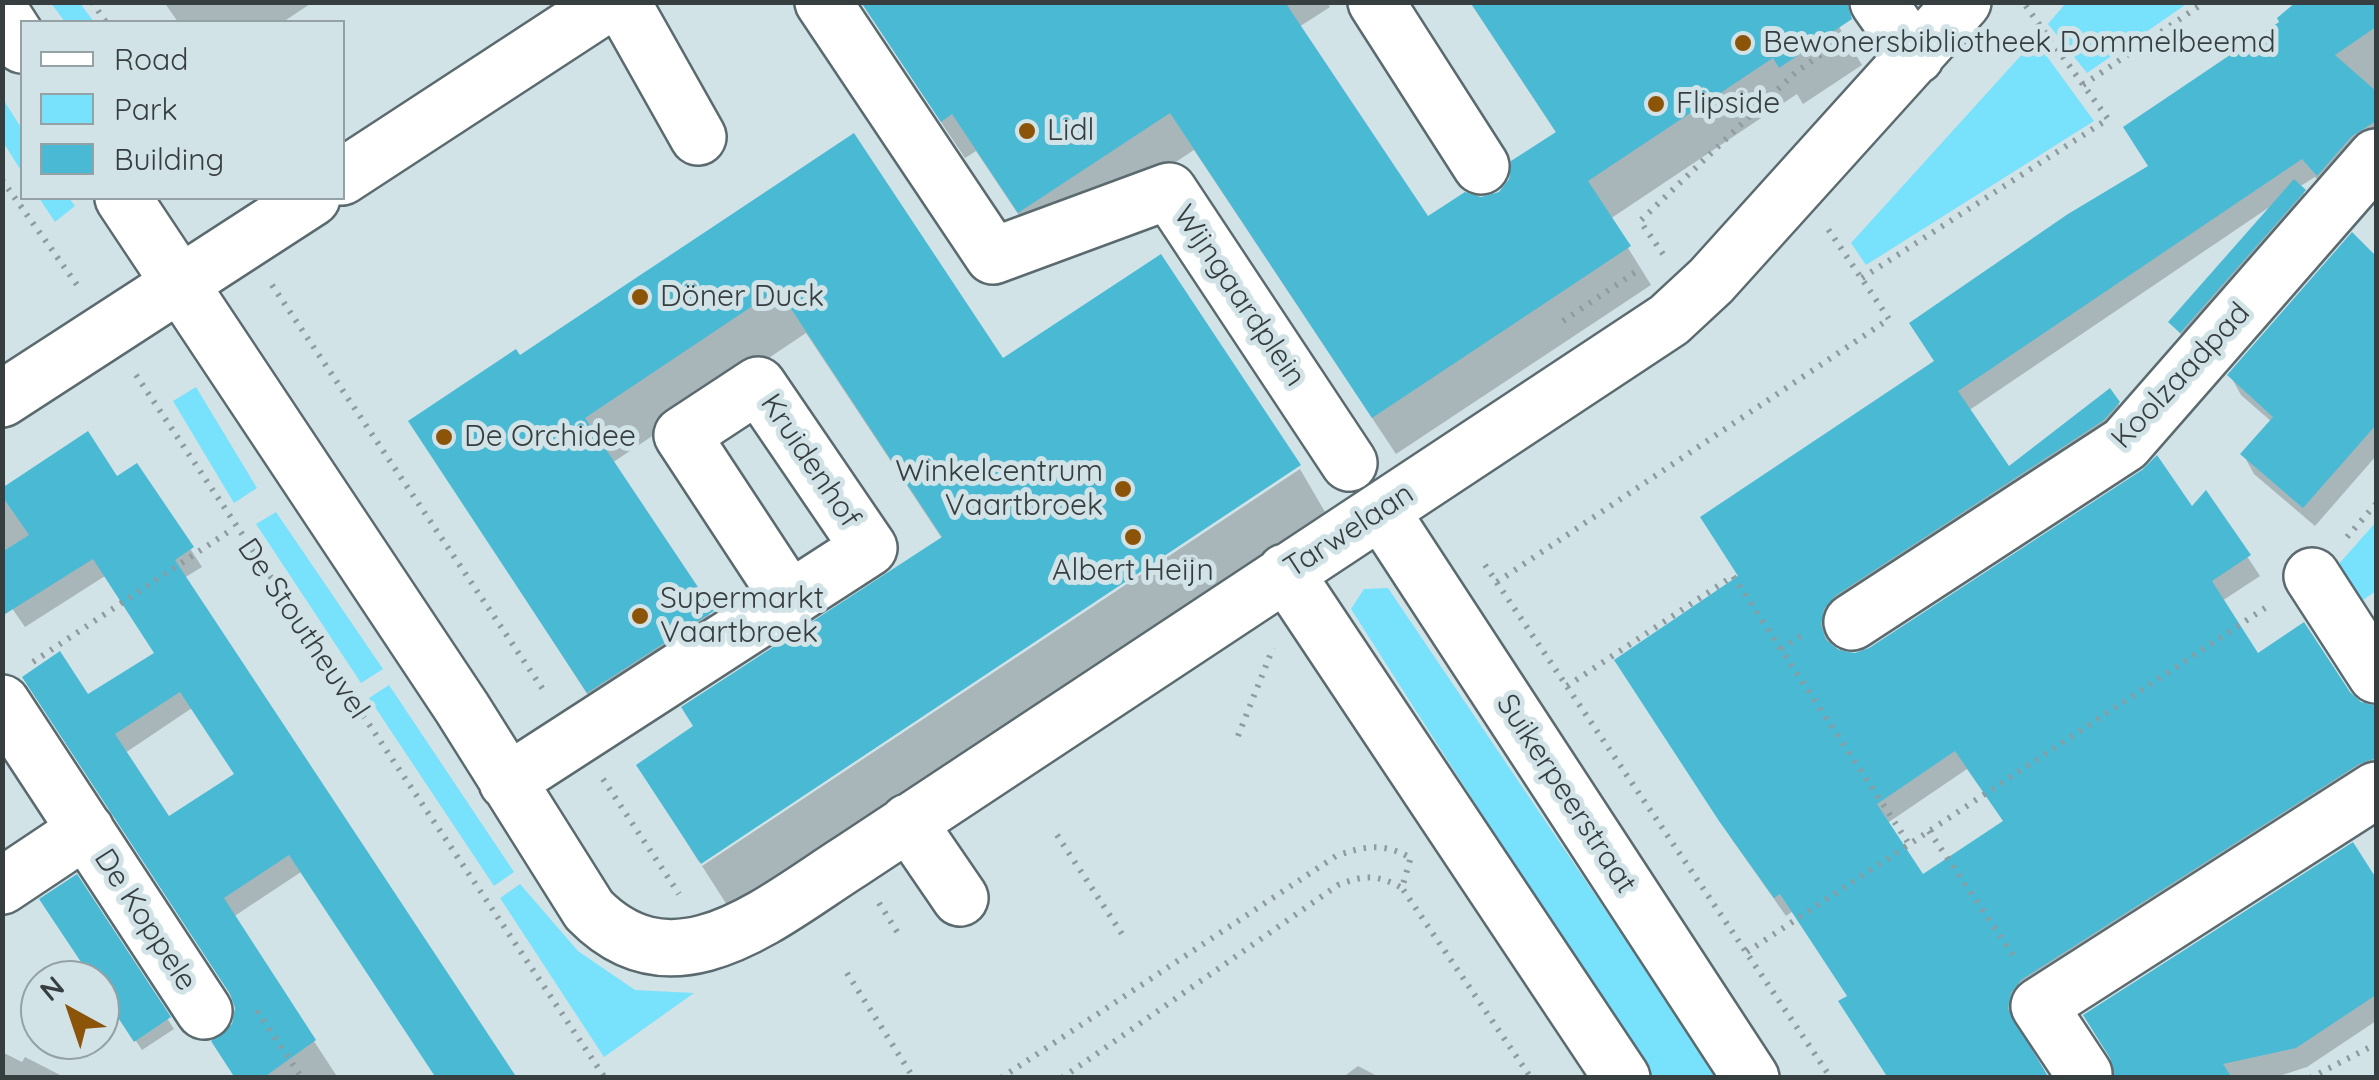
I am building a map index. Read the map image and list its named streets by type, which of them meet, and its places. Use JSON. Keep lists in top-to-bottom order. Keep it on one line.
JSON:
{"streets":{"street":["Wijngaardplein","Koolzaadpad","Tarwelaan","Suikerpeerstraat","De Koppele"],"path":["De Stoutheuvel"]},"crossings":[["Tarwelaan","Suikerpeerstraat"]],"places":["Bewonersbibliotheek Dommelbeemd","Flipside","Lidl","Döner Duck","De Orchidee","Winkelcentrum Vaartbroek","Albert Heijn","Supermarkt Vaartbroek"],"legend":["Road","Park","Building"],"north":"top left"}
